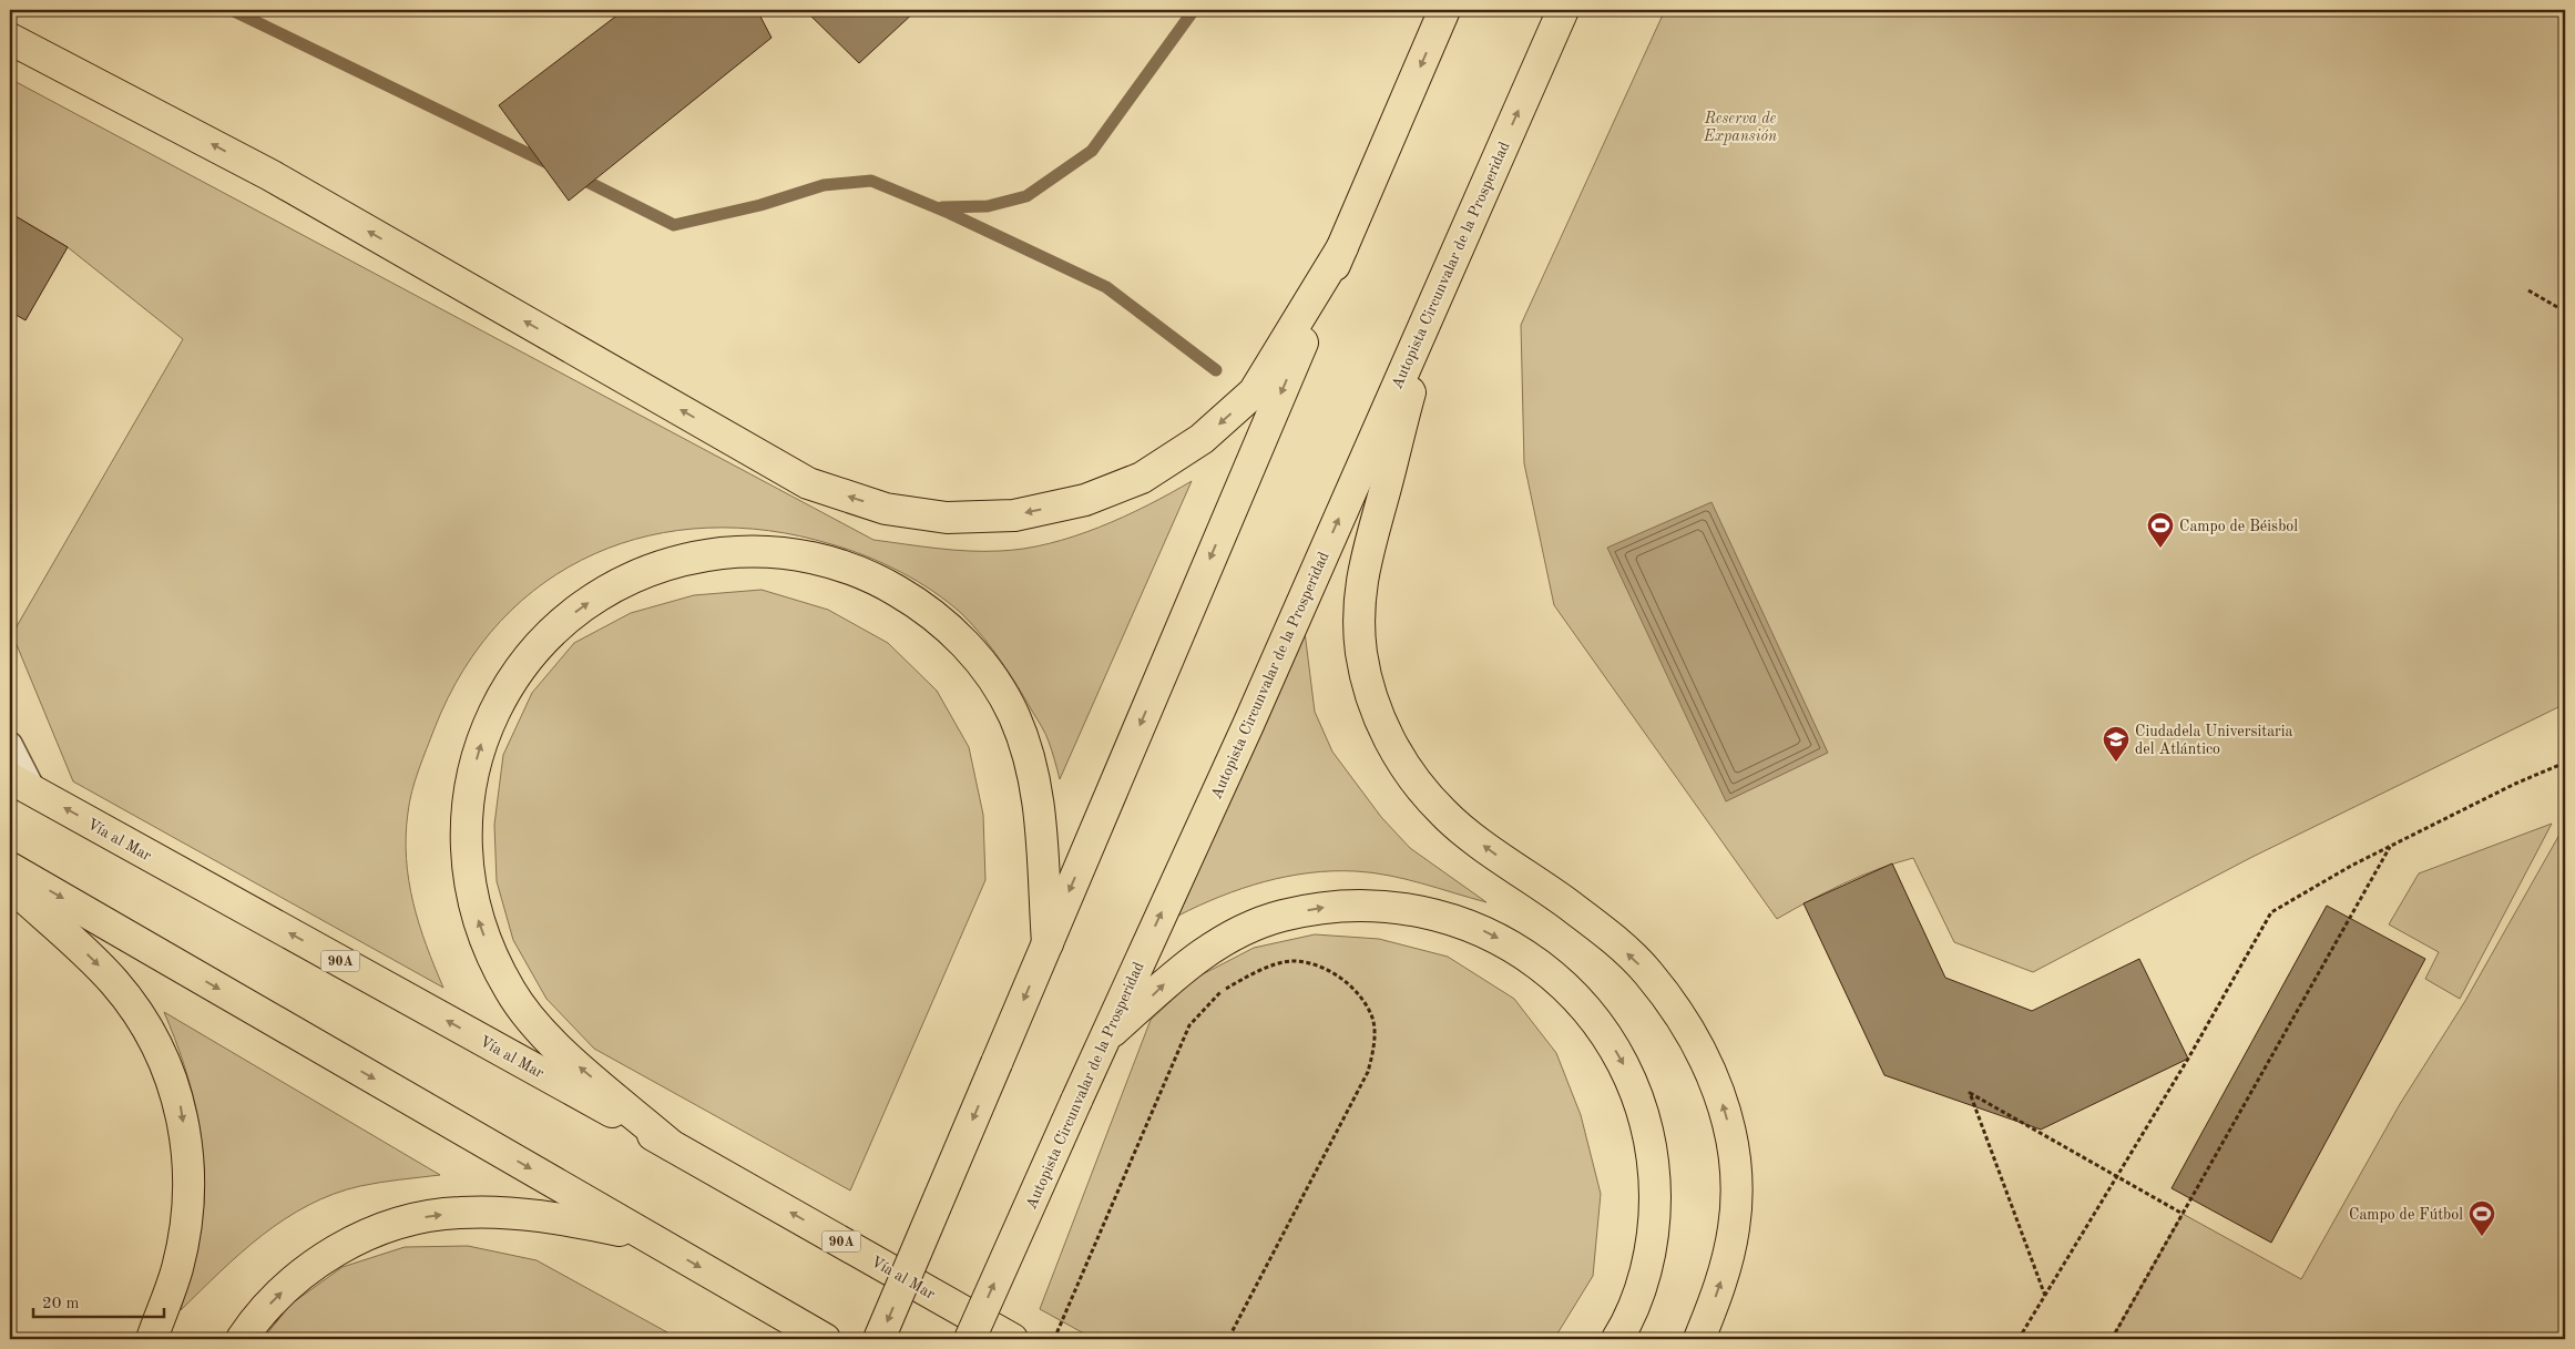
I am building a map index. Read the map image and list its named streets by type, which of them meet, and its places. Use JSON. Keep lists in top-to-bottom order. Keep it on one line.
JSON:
{"streets":{"highway":["Autopista Circunvalar de la Prosperidad","Vía al Mar","90A"]},"parks":["Reserva de Expansión"],"places":{"sports":["Campo de Béisbol","Campo de Fútbol"],"school or university":["Ciudadela Universitaria del Atlántico"]},"scale_bar":"20 m"}
